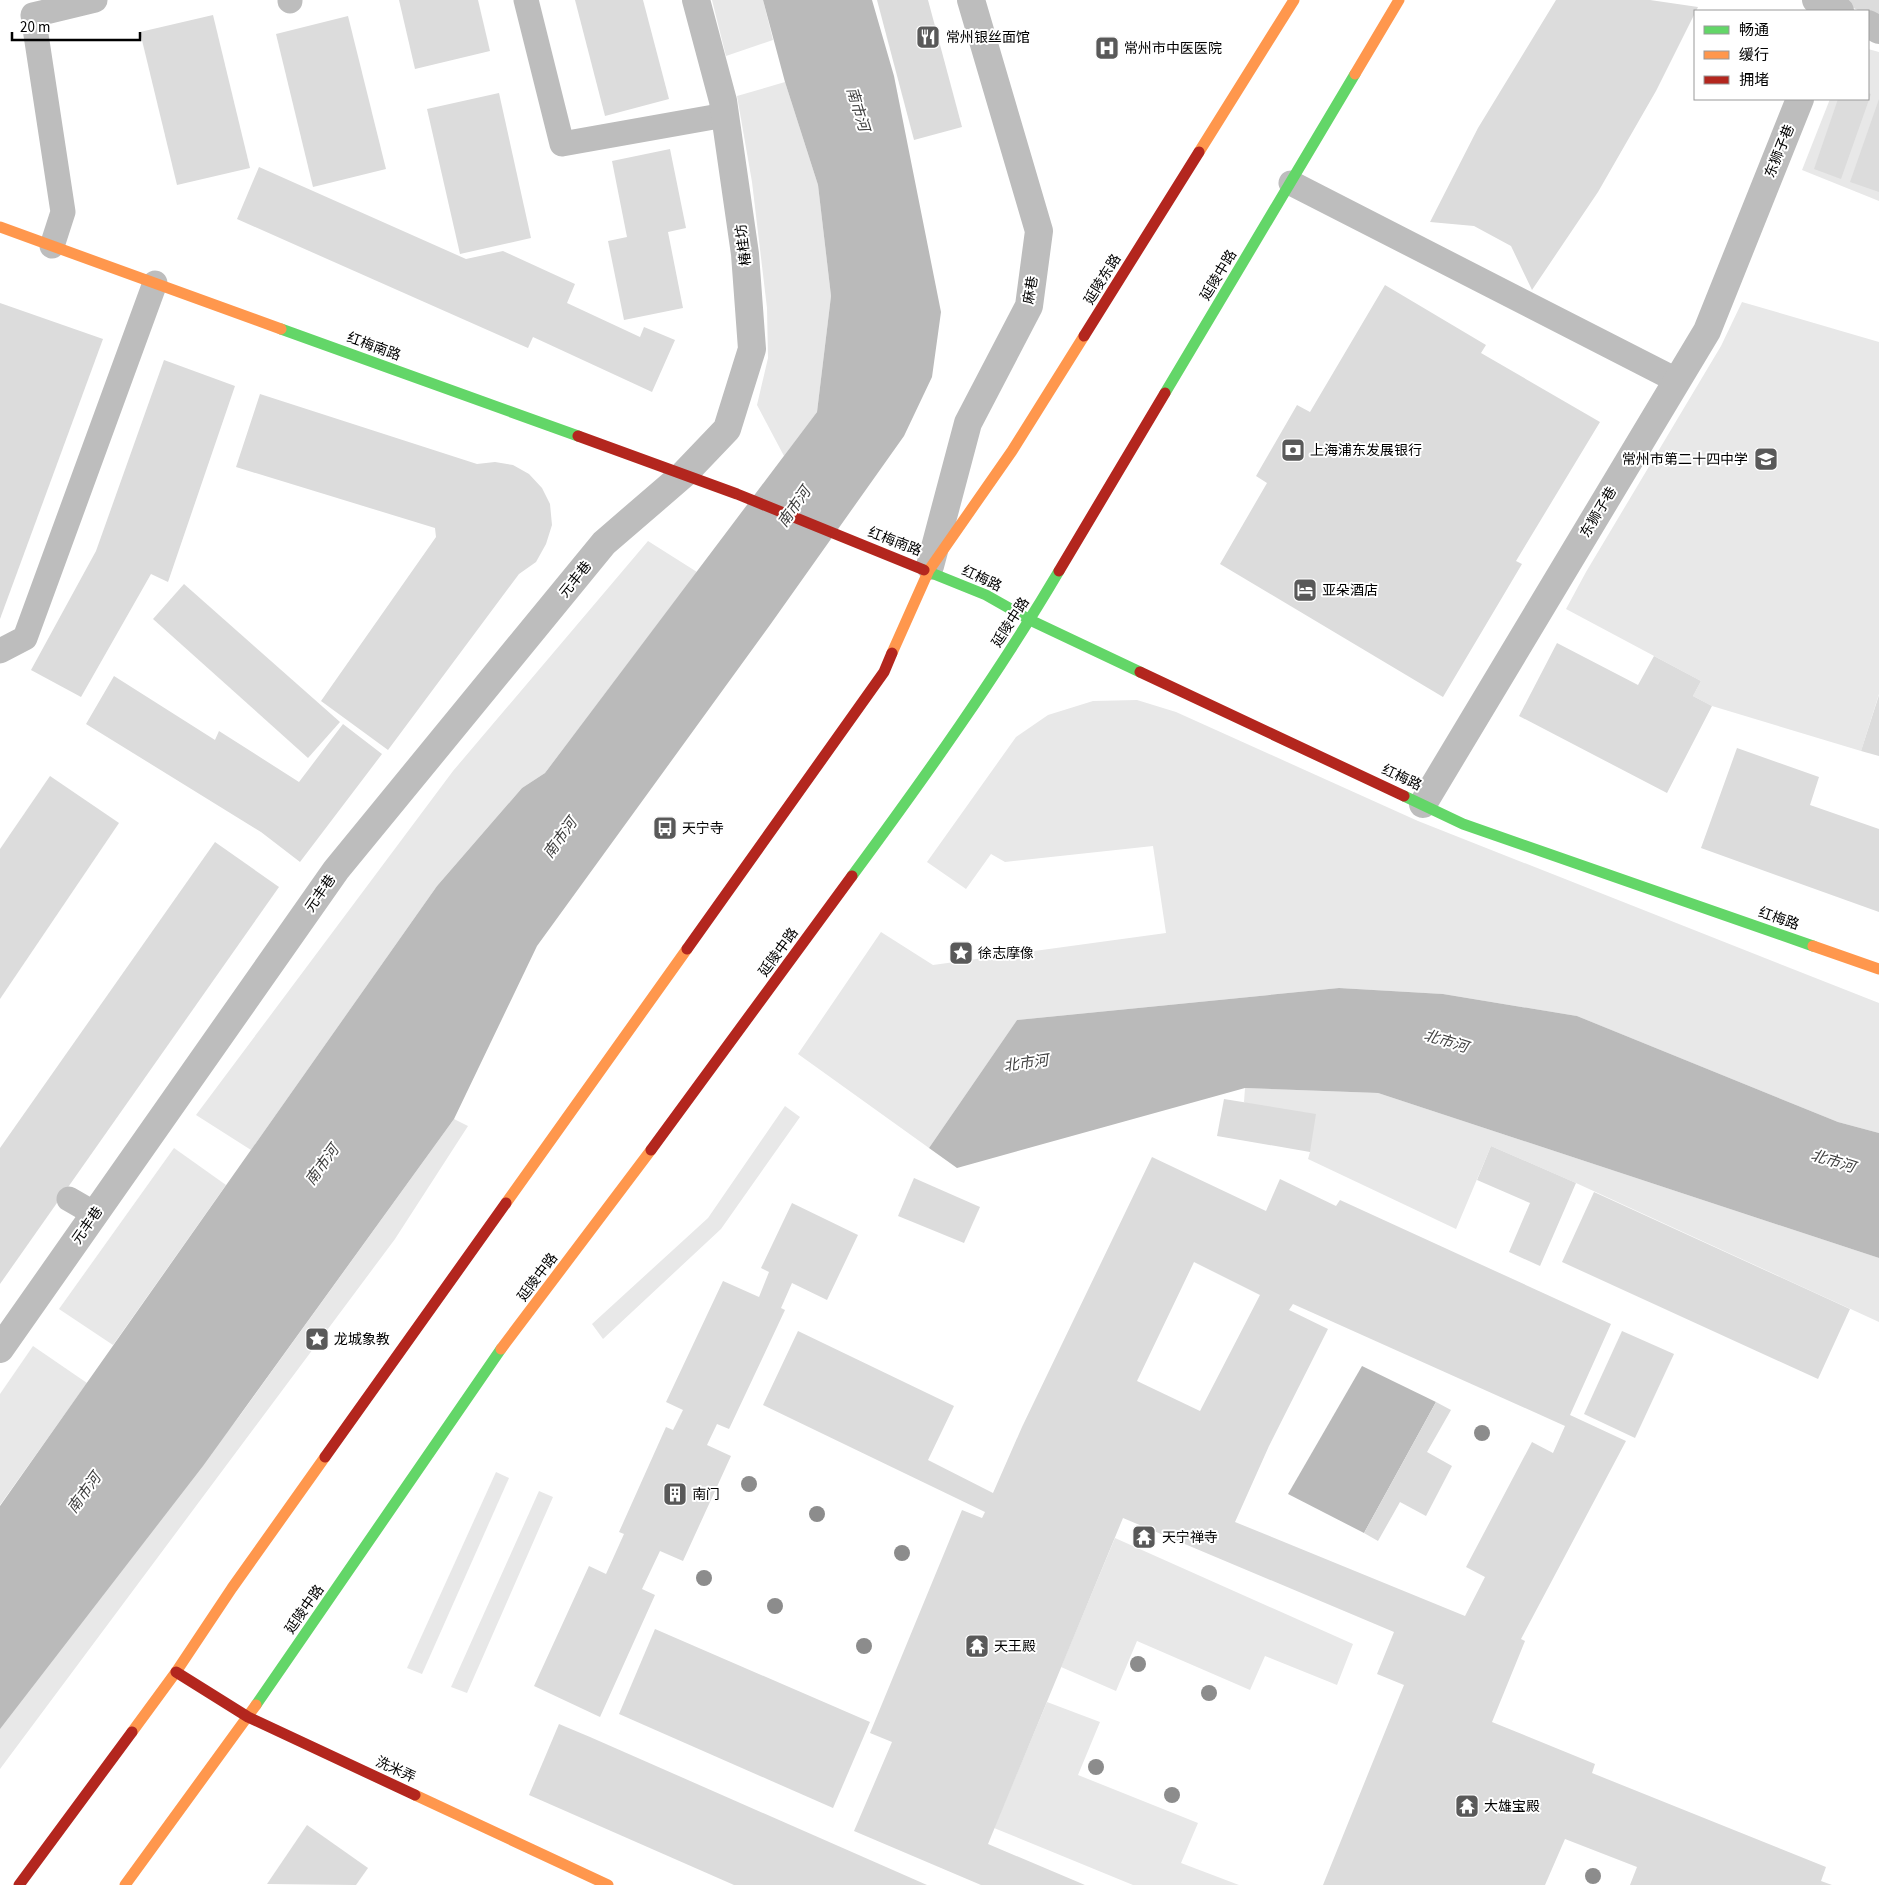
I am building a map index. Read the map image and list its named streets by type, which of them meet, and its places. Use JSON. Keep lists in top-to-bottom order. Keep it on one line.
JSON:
{"streets":{"main road":["延陵中路","延陵东路","红梅南路","红梅路","洗米弄"],"street":["东狮子巷","椿桂坊","麻巷","元丰巷"]},"crossings":[["东狮子巷","红梅路"],["椿桂坊","红梅南路"],["椿桂坊","元丰巷"],["延陵中路","红梅路"],["延陵中路","洗米弄"],["延陵东路","麻巷"],["延陵东路","红梅南路"],["延陵东路","红梅路"],["麻巷","红梅南路"],["麻巷","红梅路"],["红梅南路","红梅路"],["红梅南路","元丰巷"]],"water":["南市河","北市河"],"places":{"restaurant":["常州银丝面馆"],"hospital":["常州市中医医院"],"bank":["上海浦东发展银行"],"school or university":["常州市第二十四中学"],"hotel":["亚朵酒店"],"bus stop":["天宁寺"],"place":["徐志摩像","龙城象教"],"building":["南门"],"temple":["天宁禅寺","天王殿","大雄宝殿"]},"legend":["畅通","缓行","拥堵"],"scale_bar":"20 m"}
